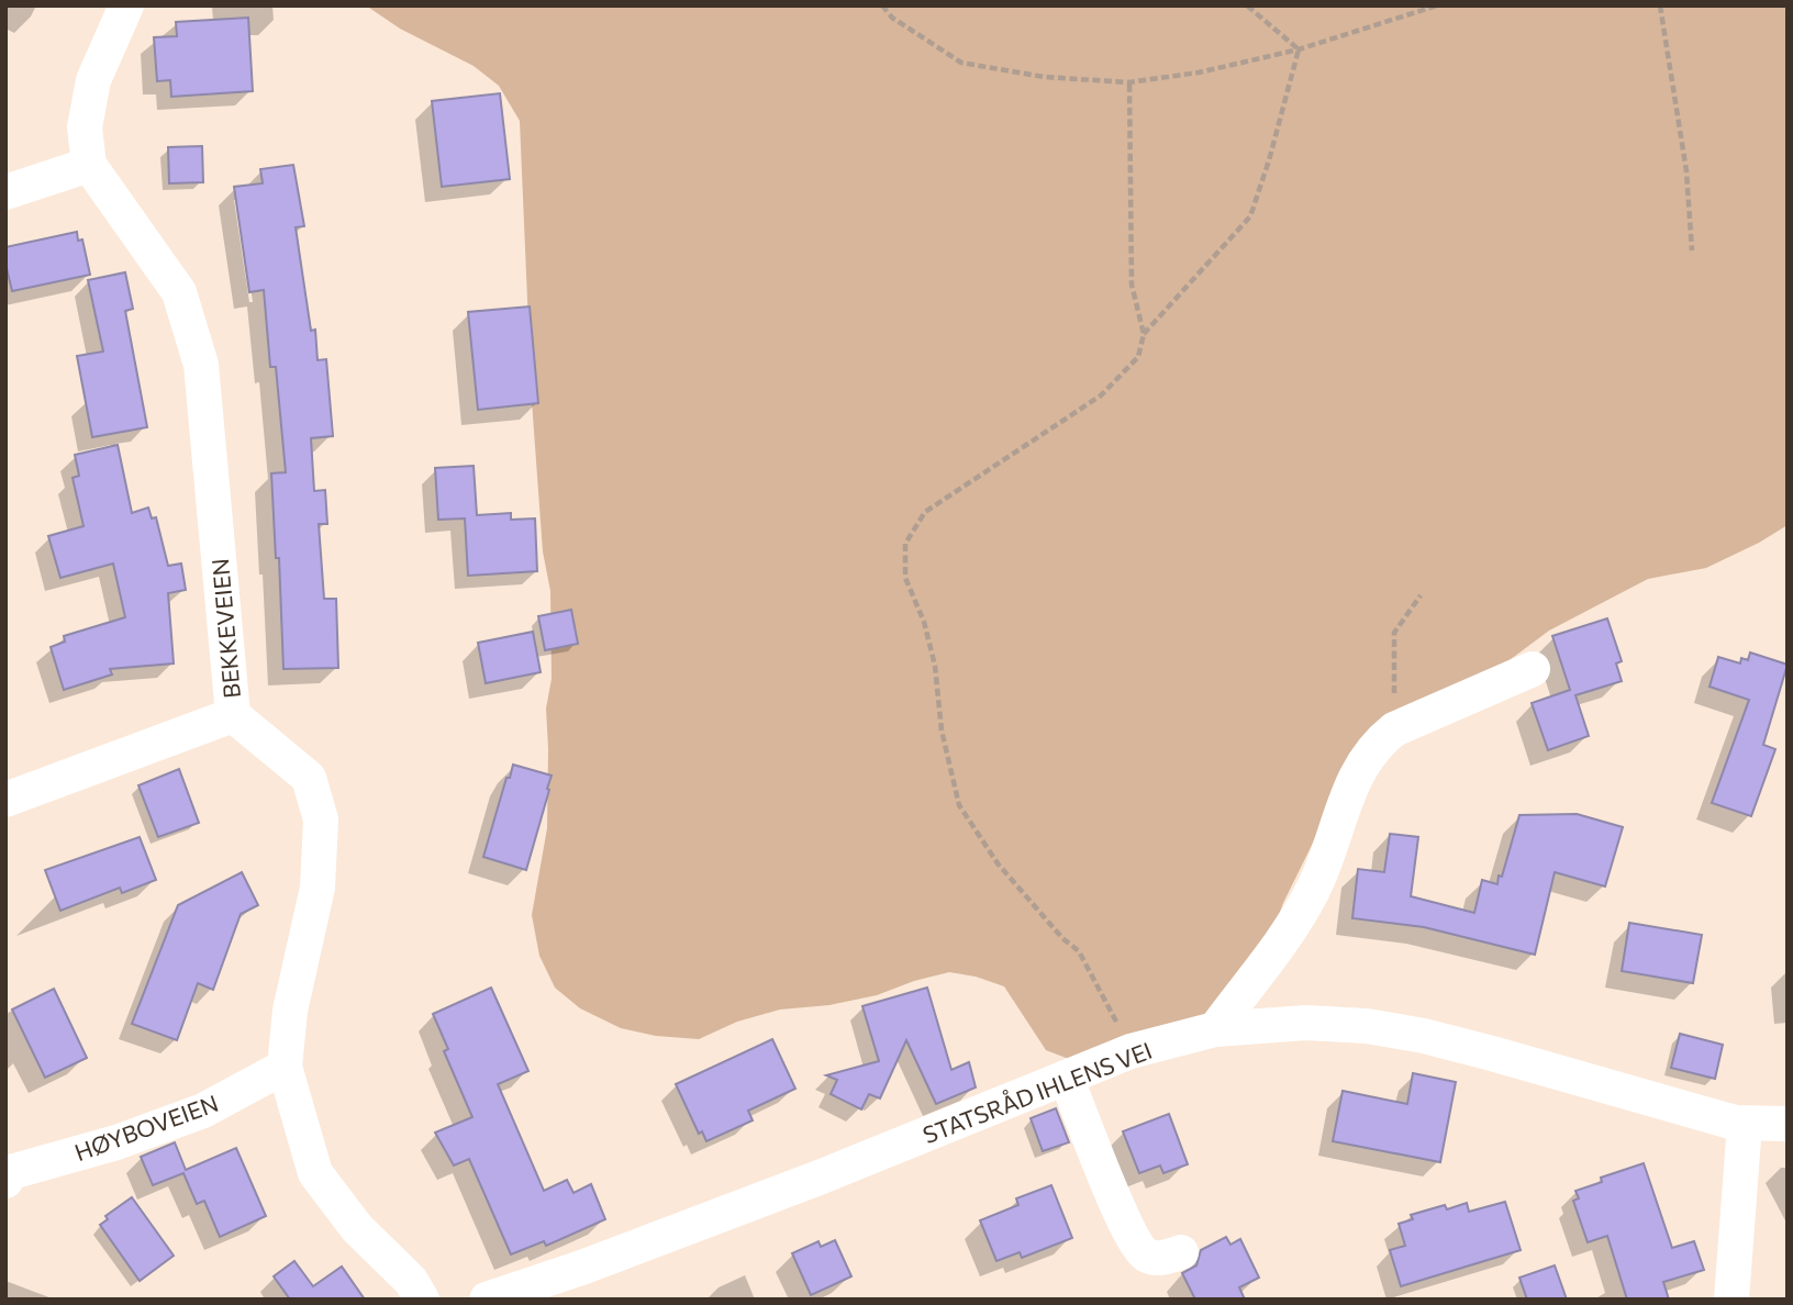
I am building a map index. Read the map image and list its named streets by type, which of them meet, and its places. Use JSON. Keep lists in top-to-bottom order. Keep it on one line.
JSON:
{"streets":{"street":["BEKKEVEIEN","STATSRÅD IHLENS VEI","HØYBOVEIEN"]},"crossings":[["BEKKEVEIEN","HØYBOVEIEN"]]}
